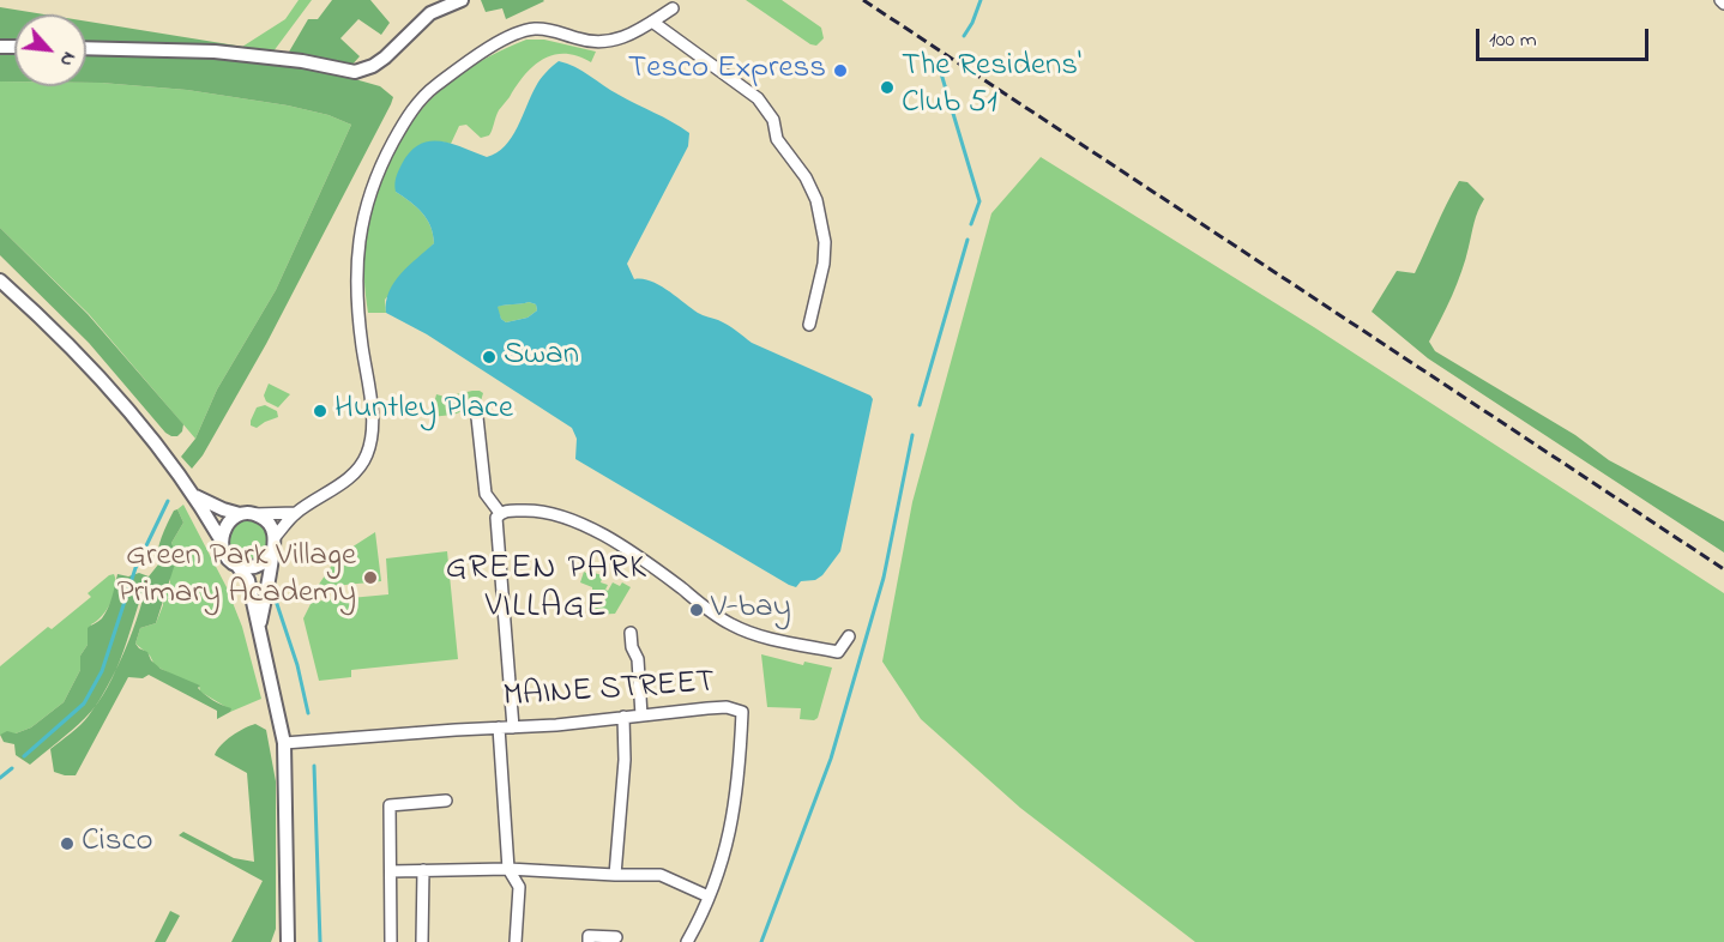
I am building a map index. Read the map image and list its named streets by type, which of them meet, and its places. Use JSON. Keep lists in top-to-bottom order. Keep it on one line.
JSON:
{"streets":{"street":["MAINE STREET"]},"districts":["GREEN PARK VILLAGE"],"places":["Tesco Express","The Residens' Club 51","Swan","Huntley Place","Green Park Village Primary Academy","V-bay","Cisco"],"scale_bar":"100 m","north":"bottom right"}
